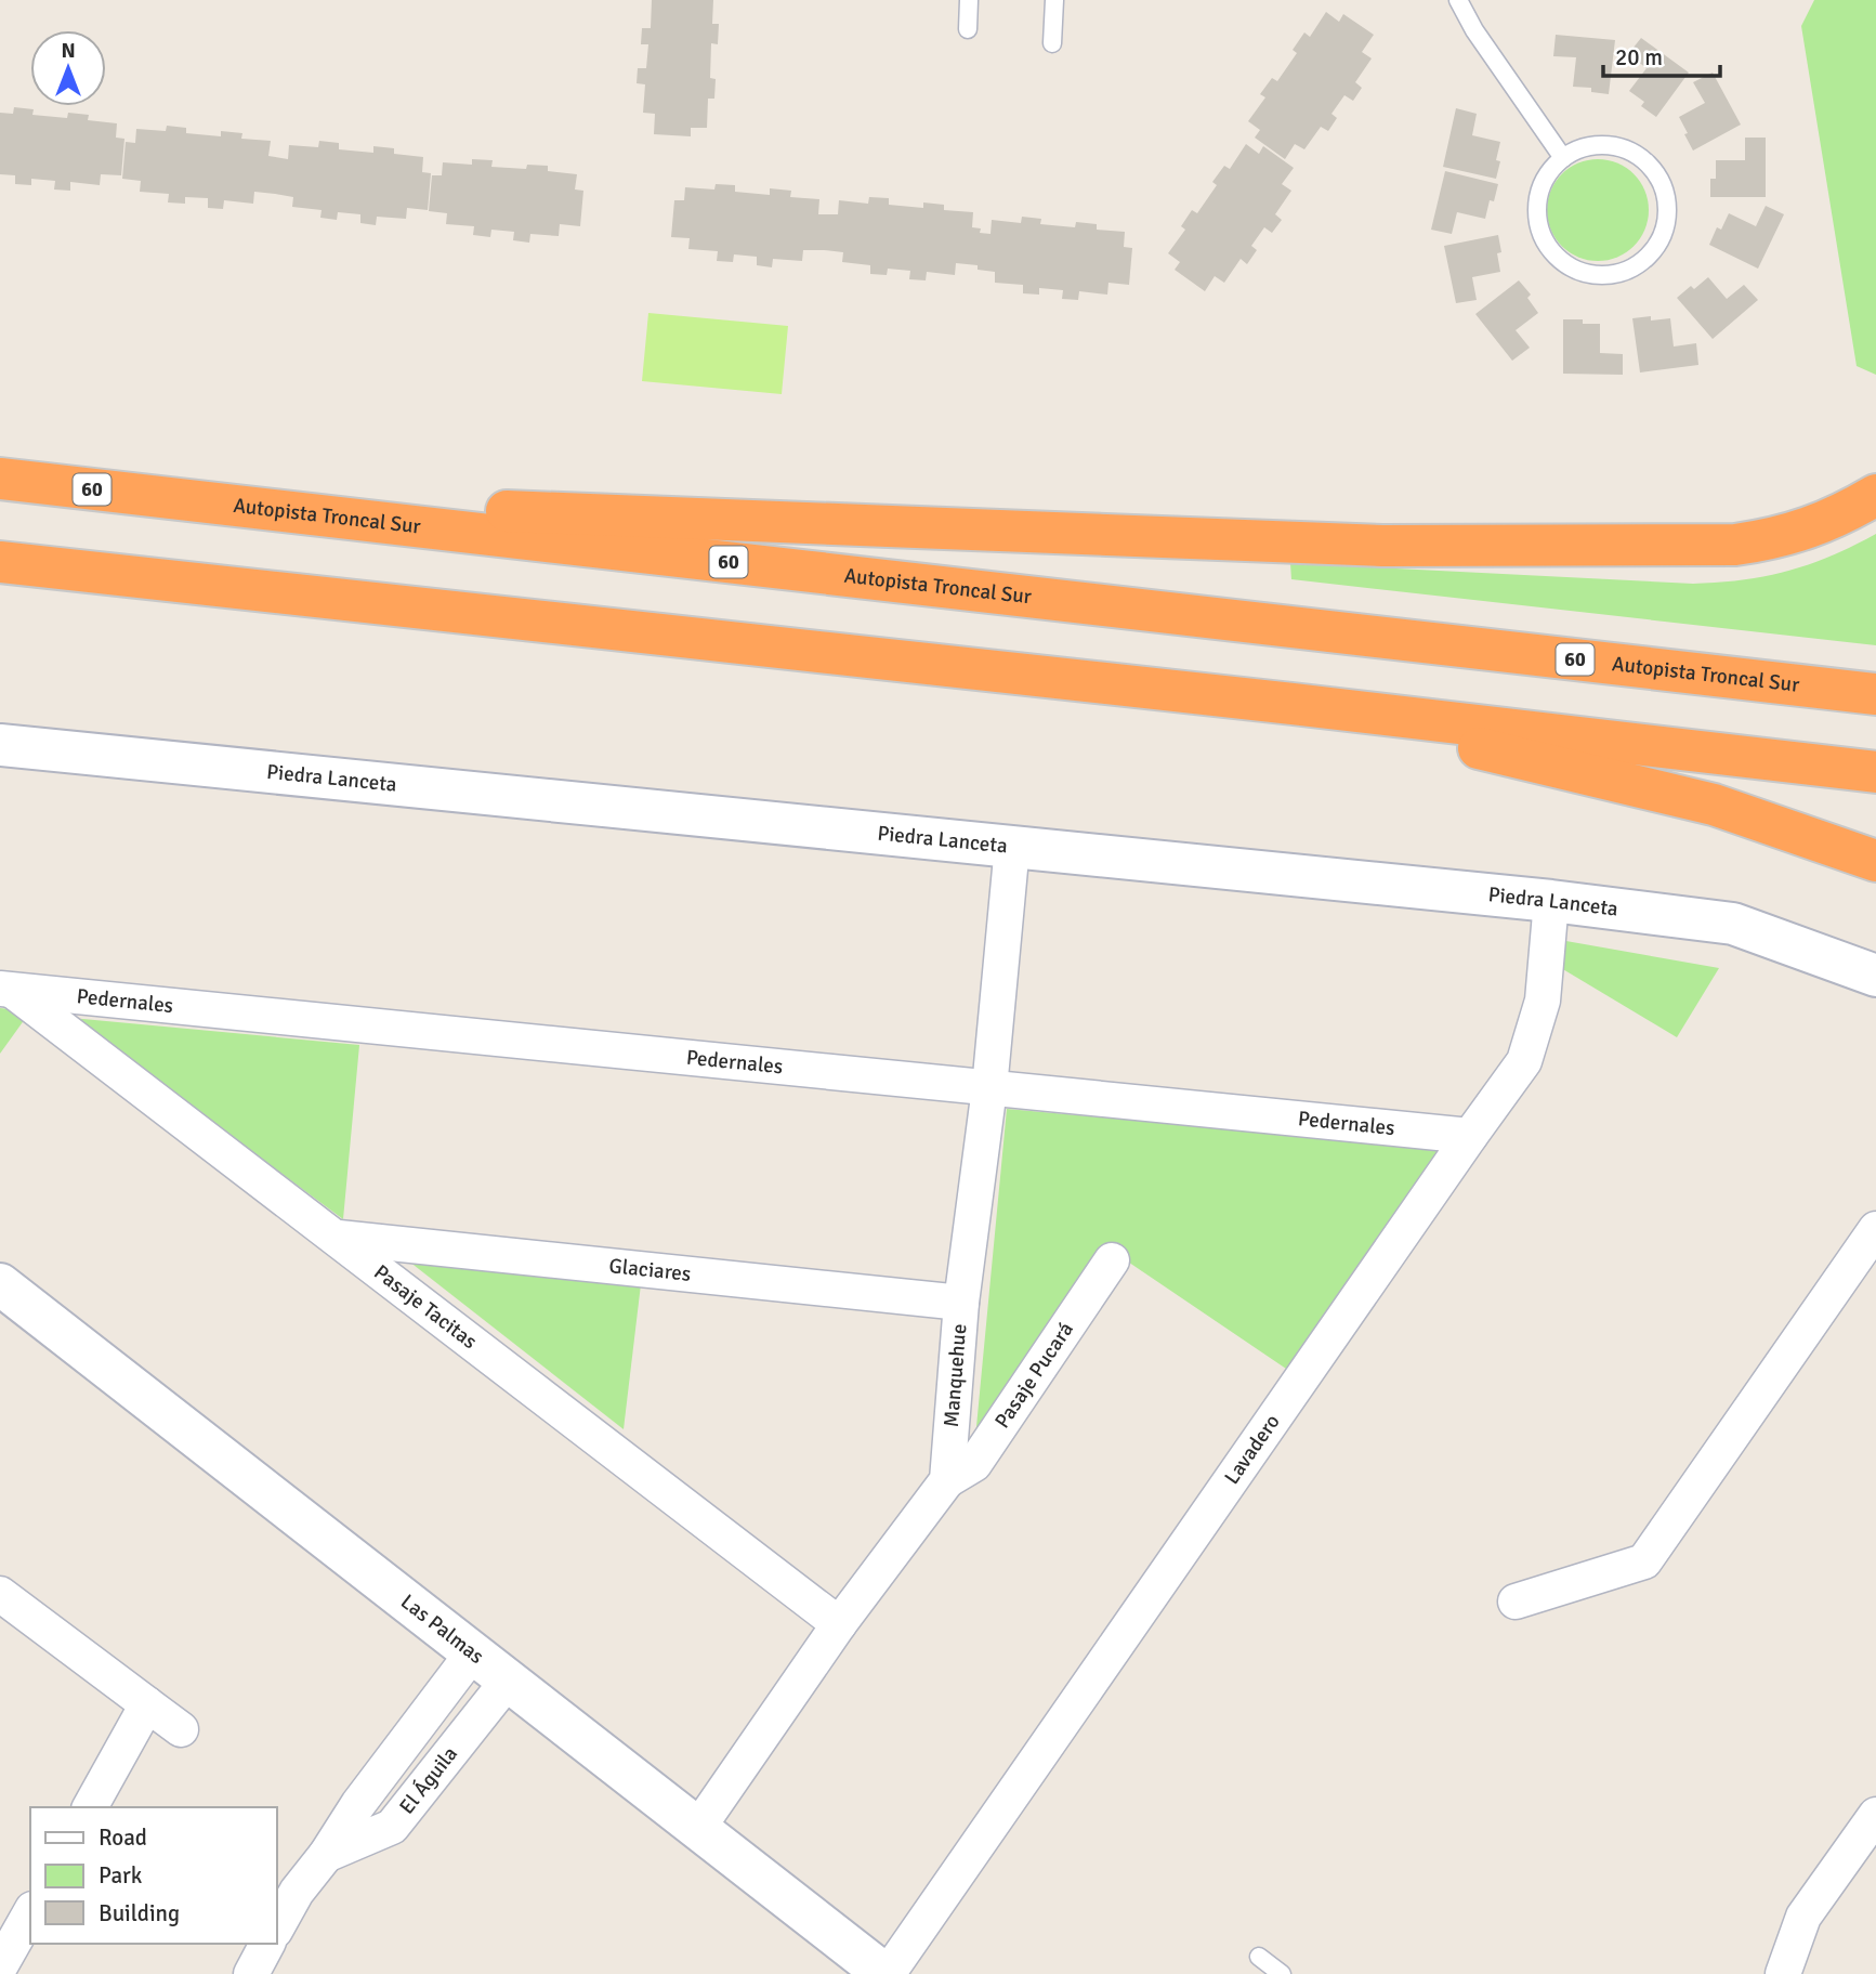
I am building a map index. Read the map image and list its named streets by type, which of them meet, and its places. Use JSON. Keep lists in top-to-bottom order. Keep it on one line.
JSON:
{"streets":{"highway":["60","Autopista Troncal Sur"],"street":["Piedra Lanceta","Pedernales","Glaciares","Pasaje Tacitas","Manquehue","Pasaje Pucará","Lavadero","Las Palmas","El Águila"]},"crossings":[["Piedra Lanceta","Manquehue"],["Piedra Lanceta","Lavadero"],["Pedernales","Pasaje Tacitas"],["Pedernales","Manquehue"],["Pedernales","Lavadero"],["Glaciares","Pasaje Tacitas"],["Glaciares","Manquehue"],["Manquehue","Pasaje Pucará"],["Lavadero","Las Palmas"],["Las Palmas","El Águila"]],"legend":["Road","Park","Building"],"scale_bar":"20 m","north":"top"}
